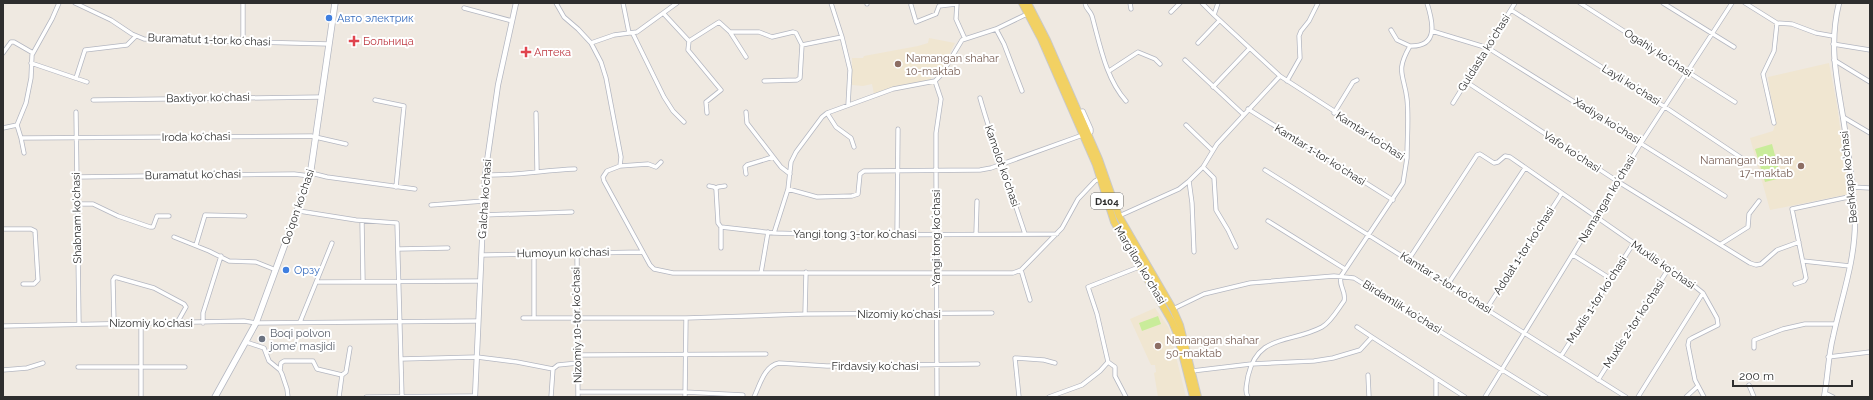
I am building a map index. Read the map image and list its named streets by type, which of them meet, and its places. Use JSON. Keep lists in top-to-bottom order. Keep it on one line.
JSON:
{"streets":{"main road":["D104","Qoʻqon koʻchasi","Margʻilon koʻchasi"],"street":["Buramatut 1-tor koʼchasi","Guldasta koʻchasi","Ogahiy koʻchasi","Layli koʻchasi","Baxtiyor koʻchasi","Xadiya koʻchasi","Kamtar koʻchasi","Iroda koʻchasi","Vafo koʻchasi","Kamtar 1-tor koʻchasi","Kamolot koʻchasi","Buramatut koʻchasi","Beshkapa ko'chasi","Gʻalcha koʻchasi","Namangan koʻchasi","Shabnam koʻchasi","Yangi tong 3-tor koʻchasi","Yangi tong koʻchasi","Adolat 1-tor koʻchasi","Humoyun koʻchasi","Muxlis koʻchasi","Kamtar 2-tor koʻchasi","Muxlis 1-tor koʻchasi","Birdamlik koʻchasi","Nizomiy koʻchasi","Muxlis 2-tor koʻchasi","Nizomiy 10-tor koʻchasi","Firdavsiy koʻchasi"]},"crossings":[["Buramatut 1-tor koʼchasi","Qoʻqon koʻchasi"],["Guldasta koʻchasi","Layli koʻchasi"],["Guldasta koʻchasi","Xadiya koʻchasi"],["Guldasta koʻchasi","Vafo koʻchasi"],["Ogahiy koʻchasi","Namangan koʻchasi"],["Layli koʻchasi","Namangan koʻchasi"],["Baxtiyor koʻchasi","Qoʻqon koʻchasi"],["Xadiya koʻchasi","Namangan koʻchasi"],["Kamtar koʻchasi","Kamtar 1-tor koʻchasi"],["Kamtar koʻchasi","Kamtar 2-tor koʻchasi"],["Kamtar koʻchasi","Birdamlik koʻchasi"],["Iroda koʻchasi","Qoʻqon koʻchasi"],["Iroda koʻchasi","Shabnam koʻchasi"],["Vafo koʻchasi","Namangan koʻchasi"],["Kamolot koʻchasi","Yangi tong 3-tor koʻchasi"],["Buramatut koʻchasi","Qoʻqon koʻchasi"],["Buramatut koʻchasi","Shabnam koʻchasi"],["Gʻalcha koʻchasi","Humoyun koʻchasi"],["Gʻalcha koʻchasi","Nizomiy koʻchasi"],["Namangan koʻchasi","Muxlis koʻchasi"],["Namangan koʻchasi","Kamtar 2-tor koʻchasi"],["Namangan koʻchasi","Birdamlik koʻchasi"],["Qoʻqon koʻchasi","Nizomiy koʻchasi"],["Shabnam koʻchasi","Nizomiy koʻchasi"],["Yangi tong 3-tor koʻchasi","Yangi tong koʻchasi"],["Yangi tong koʻchasi","Nizomiy koʻchasi"],["Yangi tong koʻchasi","Firdavsiy koʻchasi"],["Adolat 1-tor koʻchasi","Muxlis koʻchasi"],["Adolat 1-tor koʻchasi","Kamtar 2-tor koʻchasi"],["Humoyun koʻchasi","Nizomiy 10-tor koʻchasi"],["Margʻilon koʻchasi","Birdamlik koʻchasi"],["Muxlis koʻchasi","Kamtar 2-tor koʻchasi"],["Muxlis koʻchasi","Muxlis 1-tor koʻchasi"],["Muxlis koʻchasi","Muxlis 2-tor koʻchasi"],["Kamtar 2-tor koʻchasi","Muxlis 1-tor koʻchasi"],["Kamtar 2-tor koʻchasi","Muxlis 2-tor koʻchasi"],["Nizomiy koʻchasi","Nizomiy 10-tor koʻchasi"]],"places":{"other":["Авто электрик","Namangan shahar 10-maktab","Namangan shahar 17-maktab","Орзу","Boqi polvon jome’ masjidi","Namangan shahar 50-maktab"],"health":["Больница","Аптека"]},"scale_bar":"200 m"}
